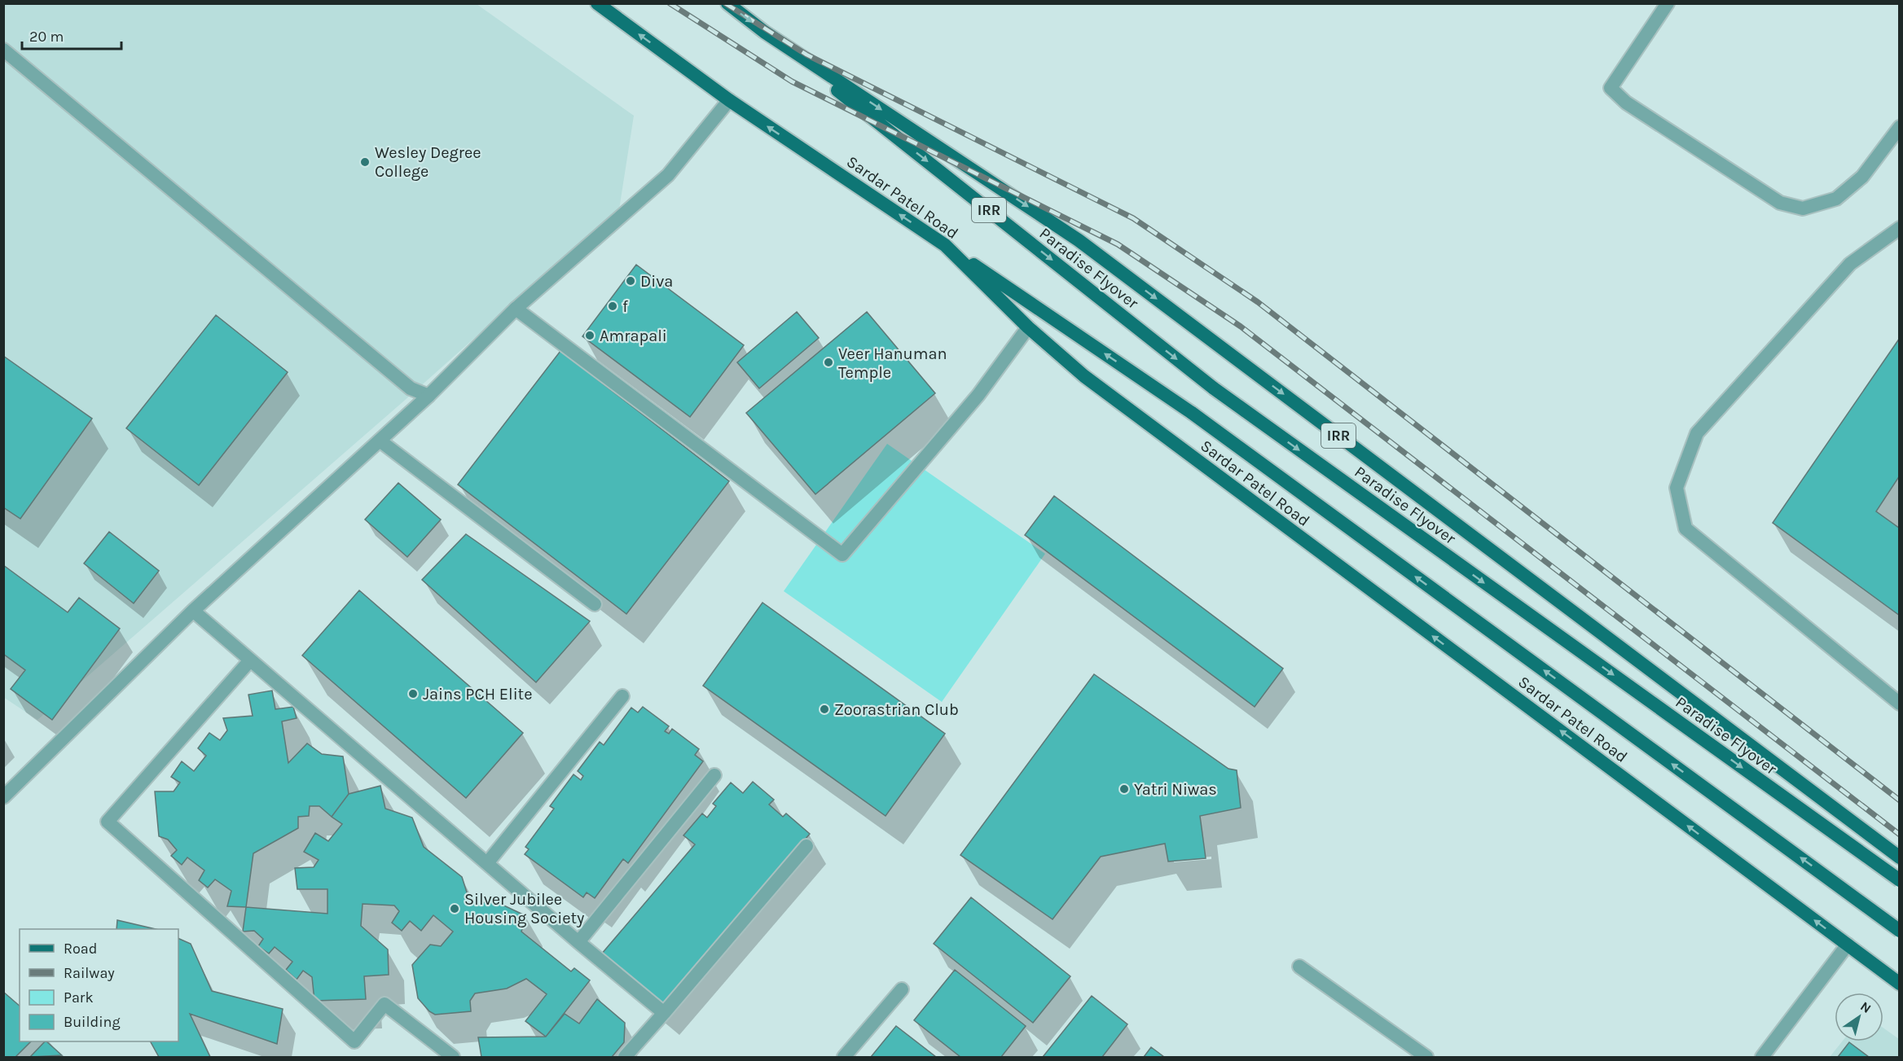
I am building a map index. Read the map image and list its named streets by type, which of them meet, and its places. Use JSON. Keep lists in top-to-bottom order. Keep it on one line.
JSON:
{"streets":{"main road":["Sardar Patel Road","IRR","Paradise Flyover"]},"crossings":[["IRR","Paradise Flyover"]],"places":["Wesley Degree College","Diva","f","Amrapali","Veer Hanuman Temple","Jains PCH Elite","Zoorastrian Club","Yatri Niwas","Silver Jubilee Housing Society"],"legend":["Road","Railway","Park","Building"],"scale_bar":"20 m","north":"top right"}
